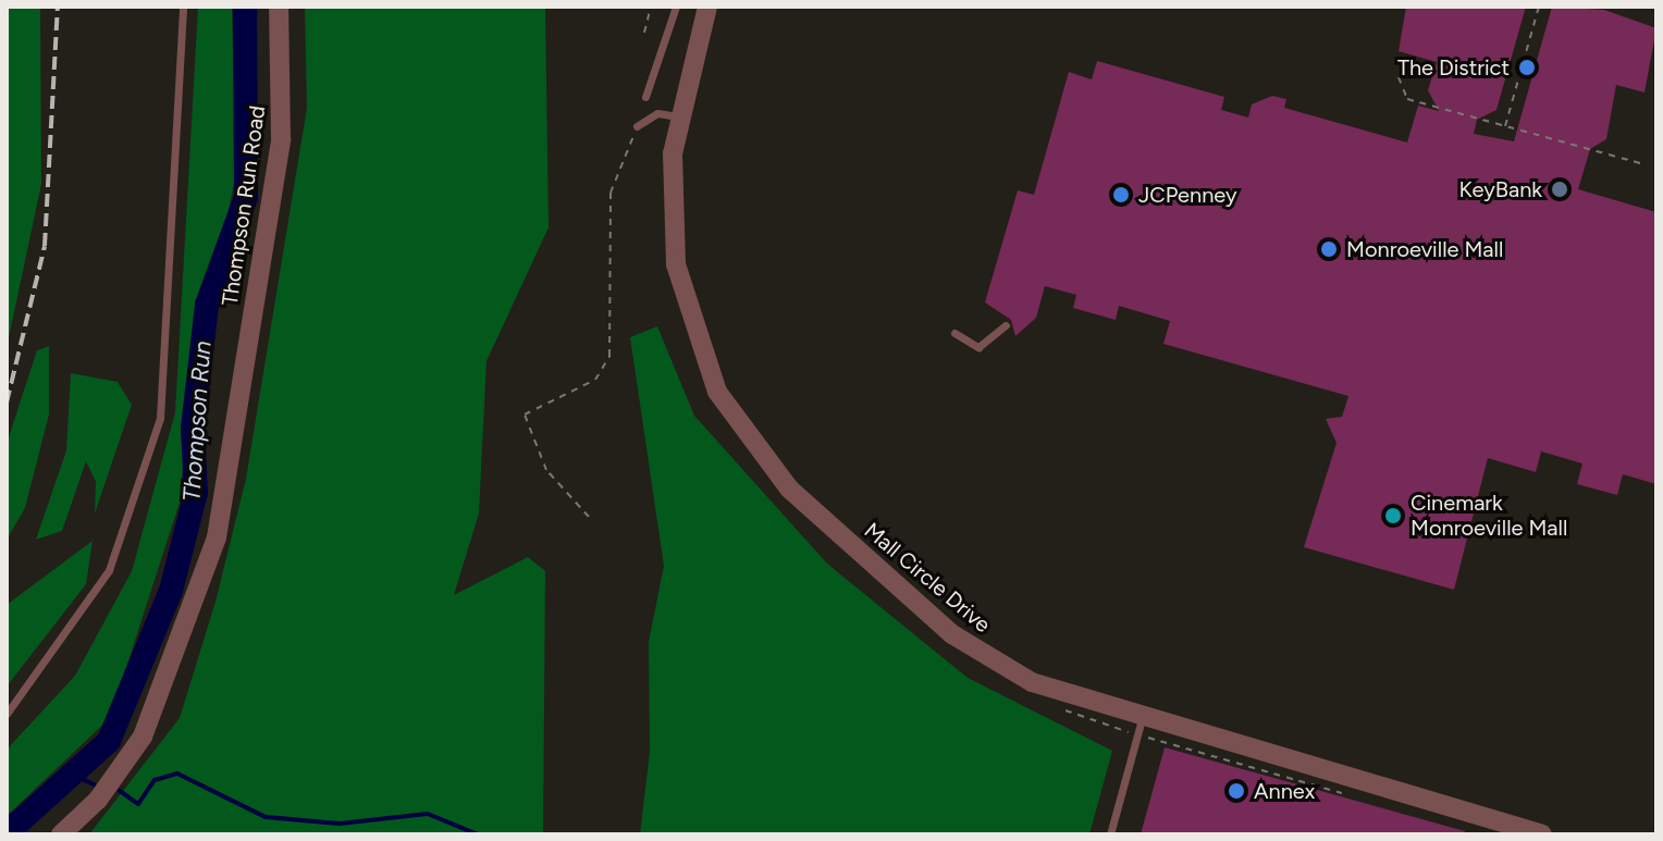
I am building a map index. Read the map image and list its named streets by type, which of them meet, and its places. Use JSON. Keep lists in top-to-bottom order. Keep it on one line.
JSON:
{"streets":{"street":["Thompson Run Road","Mall Circle Drive"]},"water":["Thompson Run"],"places":["The District","KeyBank","JCPenney","Monroeville Mall","Cinemark Monroeville Mall","Annex"]}
